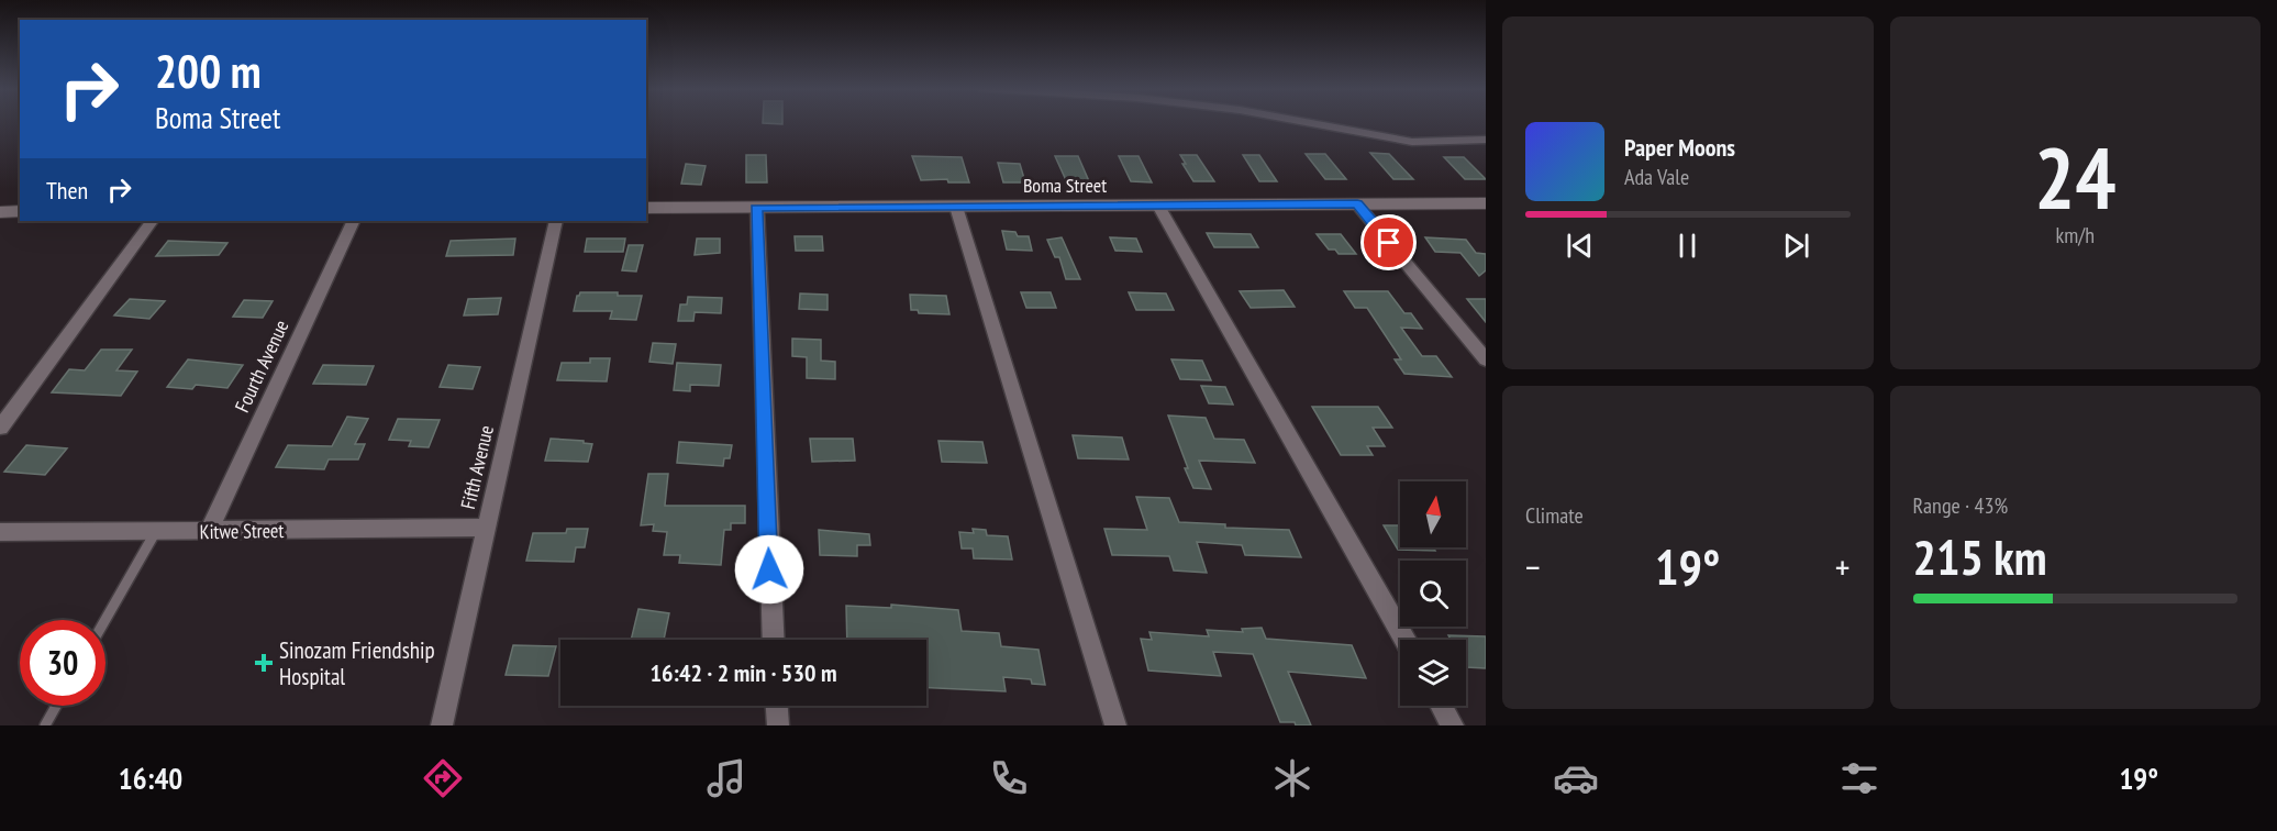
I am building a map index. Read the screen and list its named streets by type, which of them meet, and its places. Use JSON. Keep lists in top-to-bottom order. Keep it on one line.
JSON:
{"streets":{"street":["Boma Street","Fourth Avenue","Fifth Avenue","Kitwe Street"]},"crossings":[["Fourth Avenue","Kitwe Street"],["Fifth Avenue","Kitwe Street"]],"places":{"health":["Sinozam Friendship Hospital"]},"north":"top","page":{"tile":[["24","km/h"],"Climate",["Range · 43%","215 km"]],"turn":["200 m","Boma Street"],"song":["Paper Moons","Ada Vale"],"then":"Then","heat":["−","19°","+"],"limit":"30","trip":"16:42 · 2 min · 530 m","tabs":["16:40","19°"]}}
